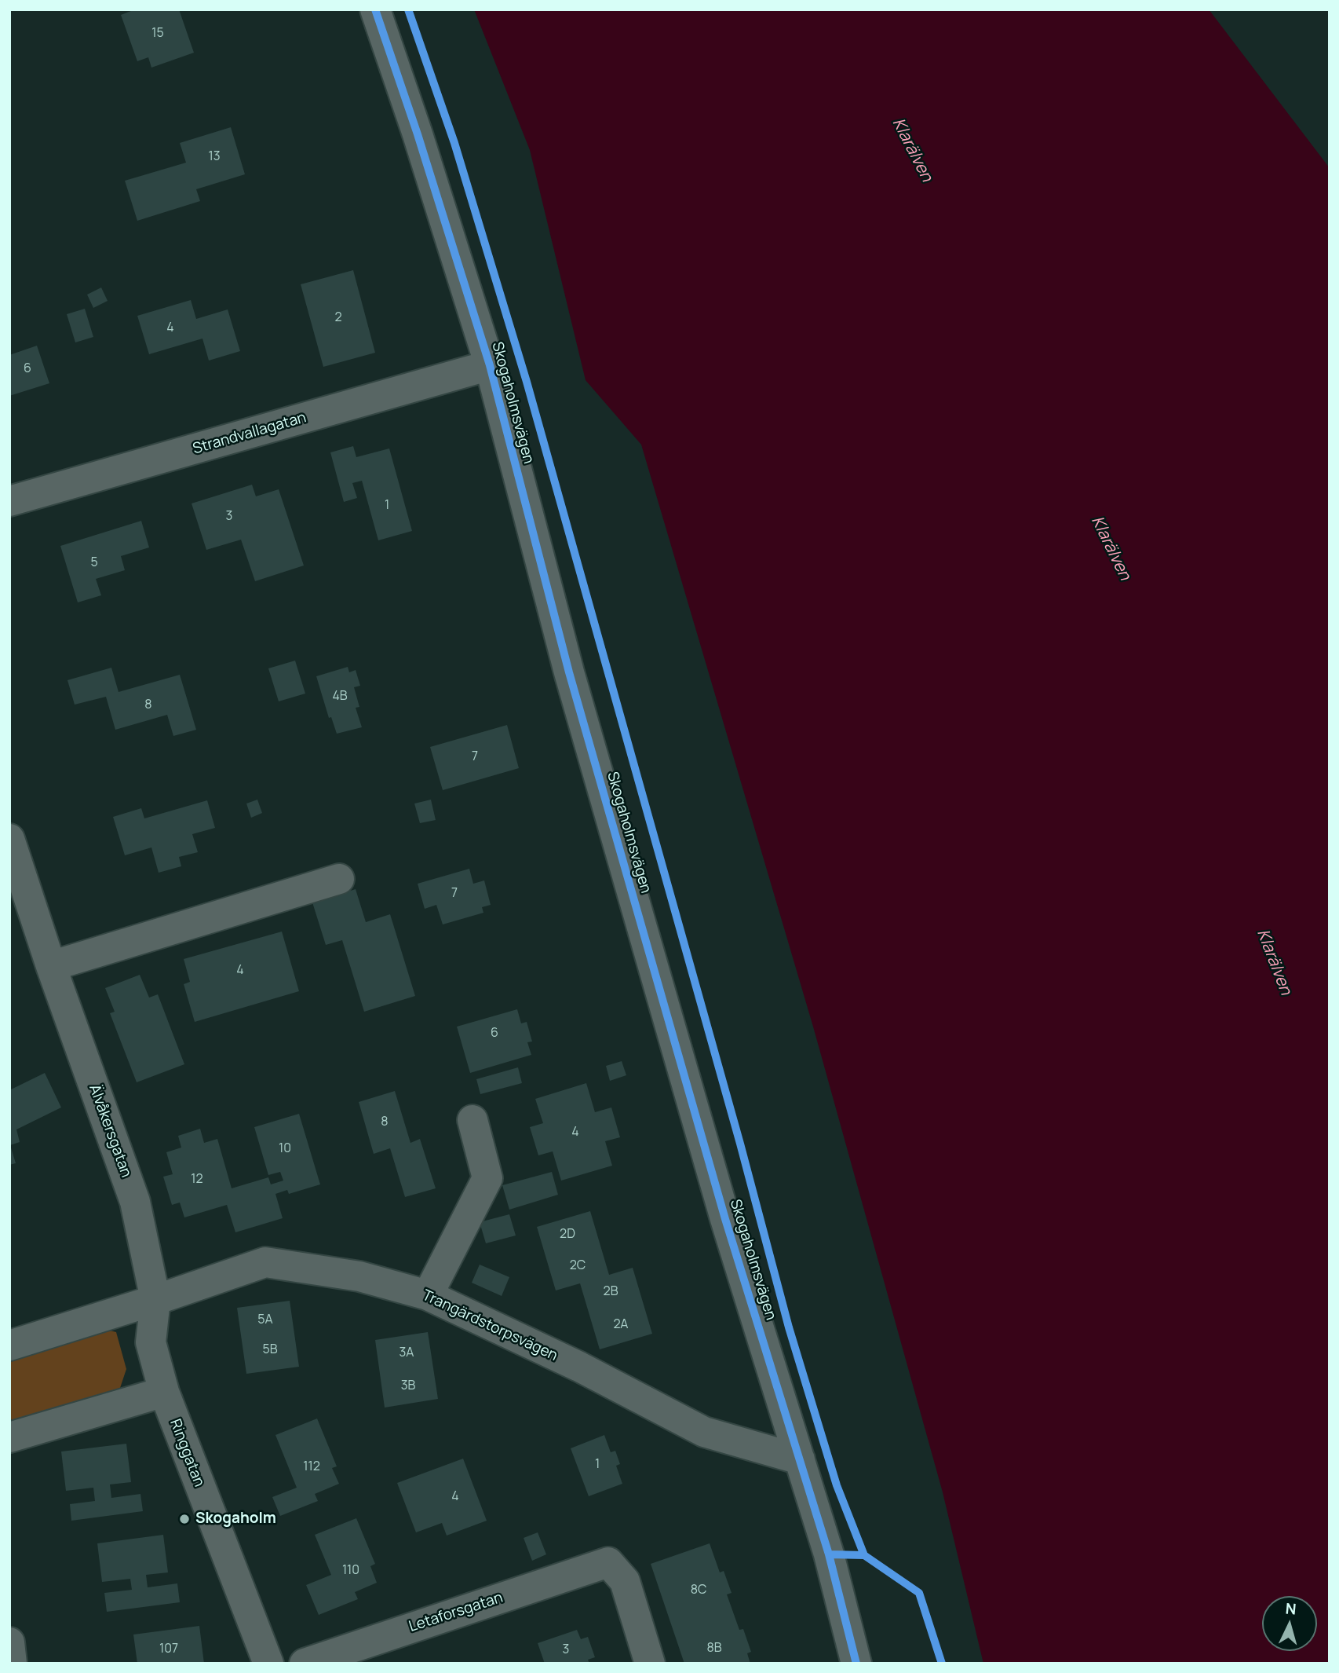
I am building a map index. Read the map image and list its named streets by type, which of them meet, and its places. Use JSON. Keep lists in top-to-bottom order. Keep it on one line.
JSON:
{"streets":{"street":["Skogaholmsvägen","Strandvallagatan","Älvåkersgatan","Trangärdstorpsvägen","Ringgatan","Letaforsgatan"]},"crossings":[["Skogaholmsvägen","Strandvallagatan"],["Skogaholmsvägen","Trangärdstorpsvägen"],["Älvåkersgatan","Trangärdstorpsvägen"],["Älvåkersgatan","Ringgatan"],["Trangärdstorpsvägen","Ringgatan"]],"water":["Klarälven"],"places":["Skogaholm"],"house_numbers":["15","13","2","4","6","1","3","5","4B","8","7","7","4","6","8","4","10","12","2D","2C","2B","5A","2A","5B","3A","3B","1","112","4","110","8C","8B","107","3"],"north":"top"}
